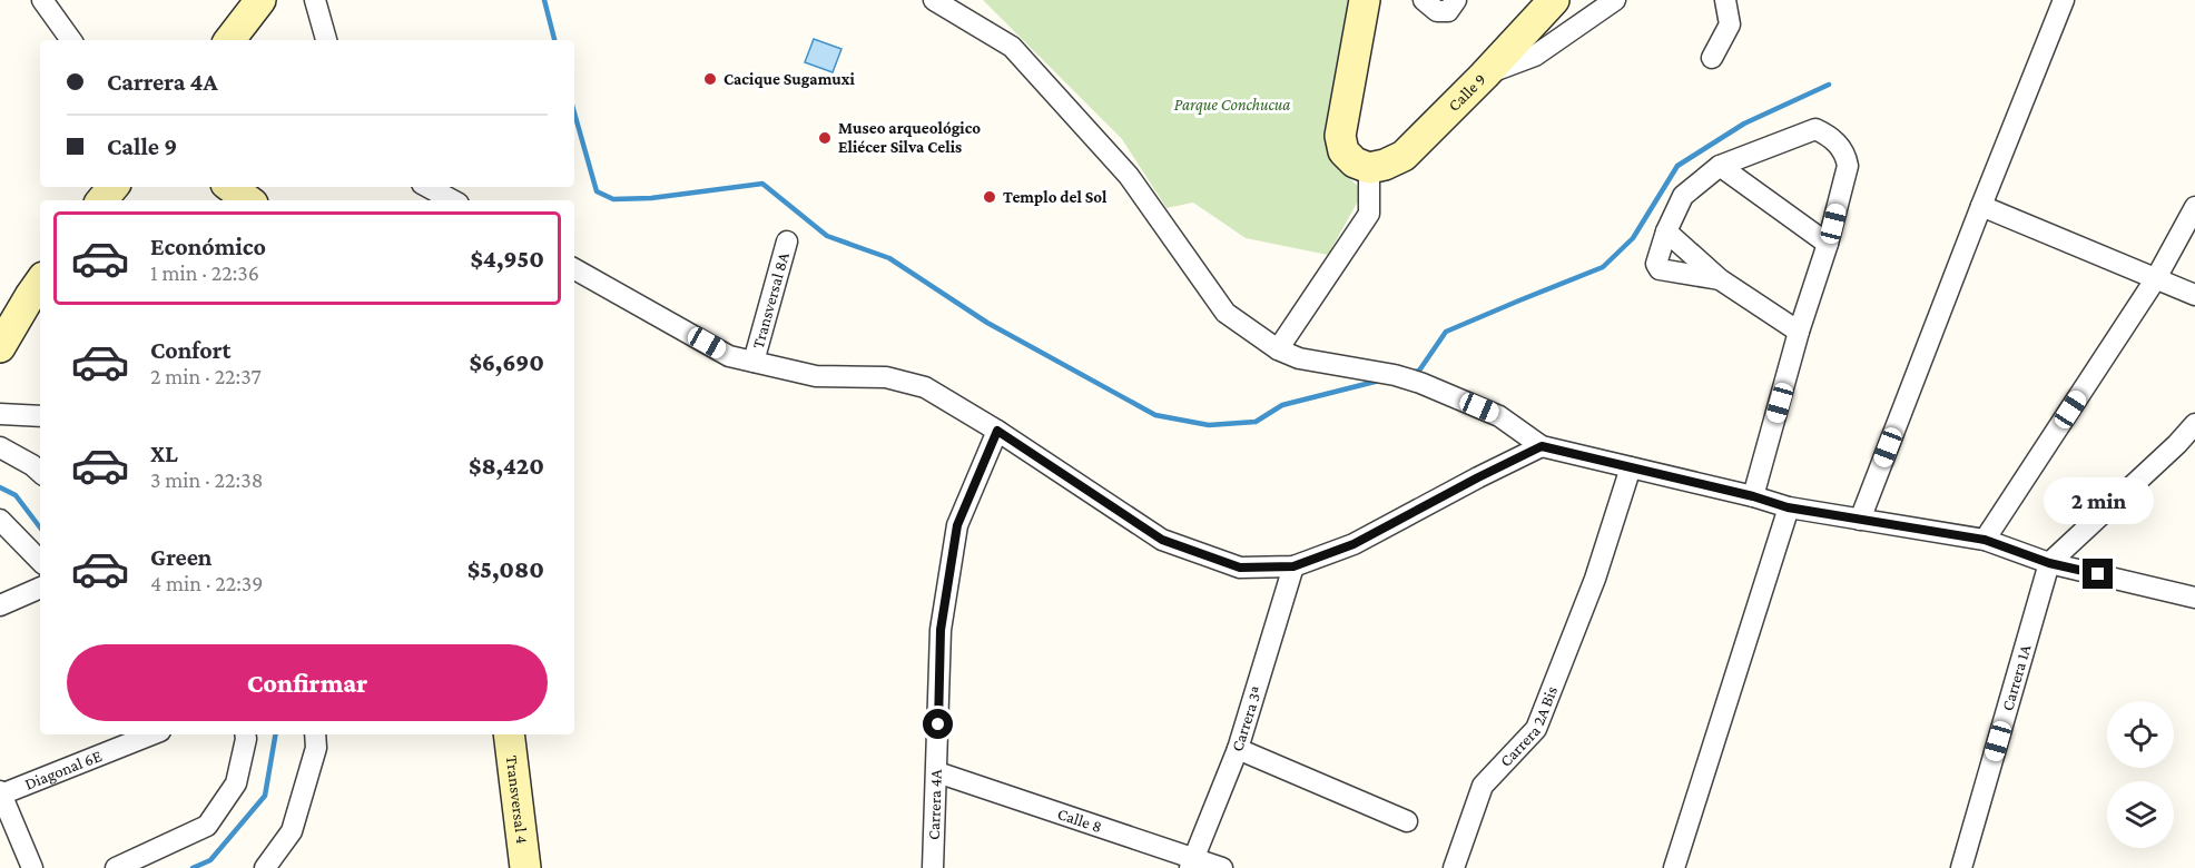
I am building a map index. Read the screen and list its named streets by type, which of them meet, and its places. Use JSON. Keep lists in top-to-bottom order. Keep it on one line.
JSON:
{"streets":{"street":["Calle 9","Transversal 8A","Carrera 1A","Carrera 3ª","Carrera 2A Bis","Diagonal 6E","Transversal 4","Carrera 4A","Calle 8"]},"crossings":[["Carrera 3ª","Calle 8"],["Carrera 4A","Calle 8"]],"parks":["Parque Conchucua"],"places":["Cacique Sugamuxi","Museo arqueológico Eliécer Silva Celis","Templo del Sol"],"page":{"banner":["Carrera 4A","Calle 9"],"list":[{"name":"Económico","note":"1 min · 22:36","value":"$4,950"},{"name":"Confort","note":"2 min · 22:37","value":"$6,690"},{"name":"XL","note":"3 min · 22:38","value":"$8,420"},{"name":"Green","note":"4 min · 22:39","value":"$5,080"}],"bubble":"2 min","buttons":"Confirmar"}}
